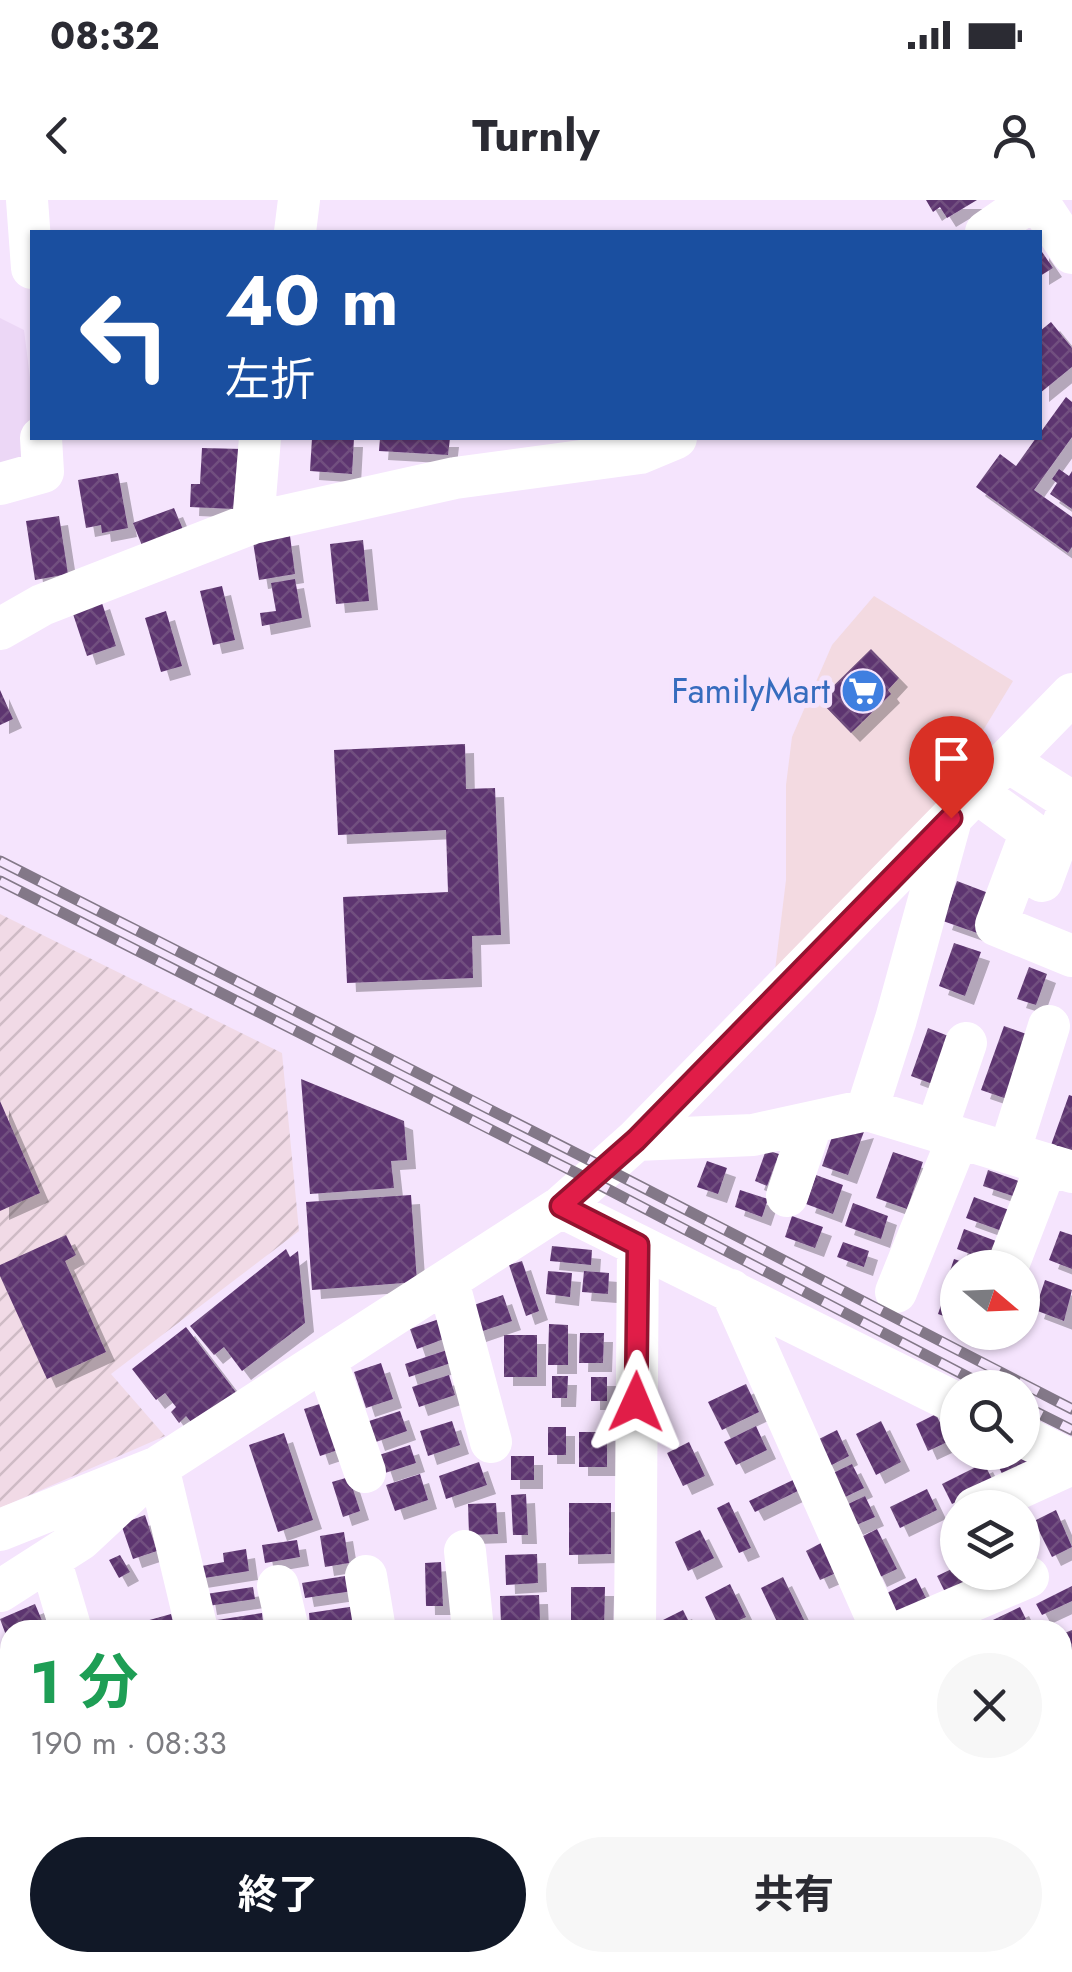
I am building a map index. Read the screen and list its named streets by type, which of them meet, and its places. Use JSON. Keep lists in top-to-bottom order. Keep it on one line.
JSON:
{"places":{"supermarket":["FamilyMart"]},"north":"right","page":{"status":"08:32","header":"Turnly","turn":["40 m","左折"],"heading":["1 分","190 m · 08:33"],"buttons":["終了","共有"]}}
